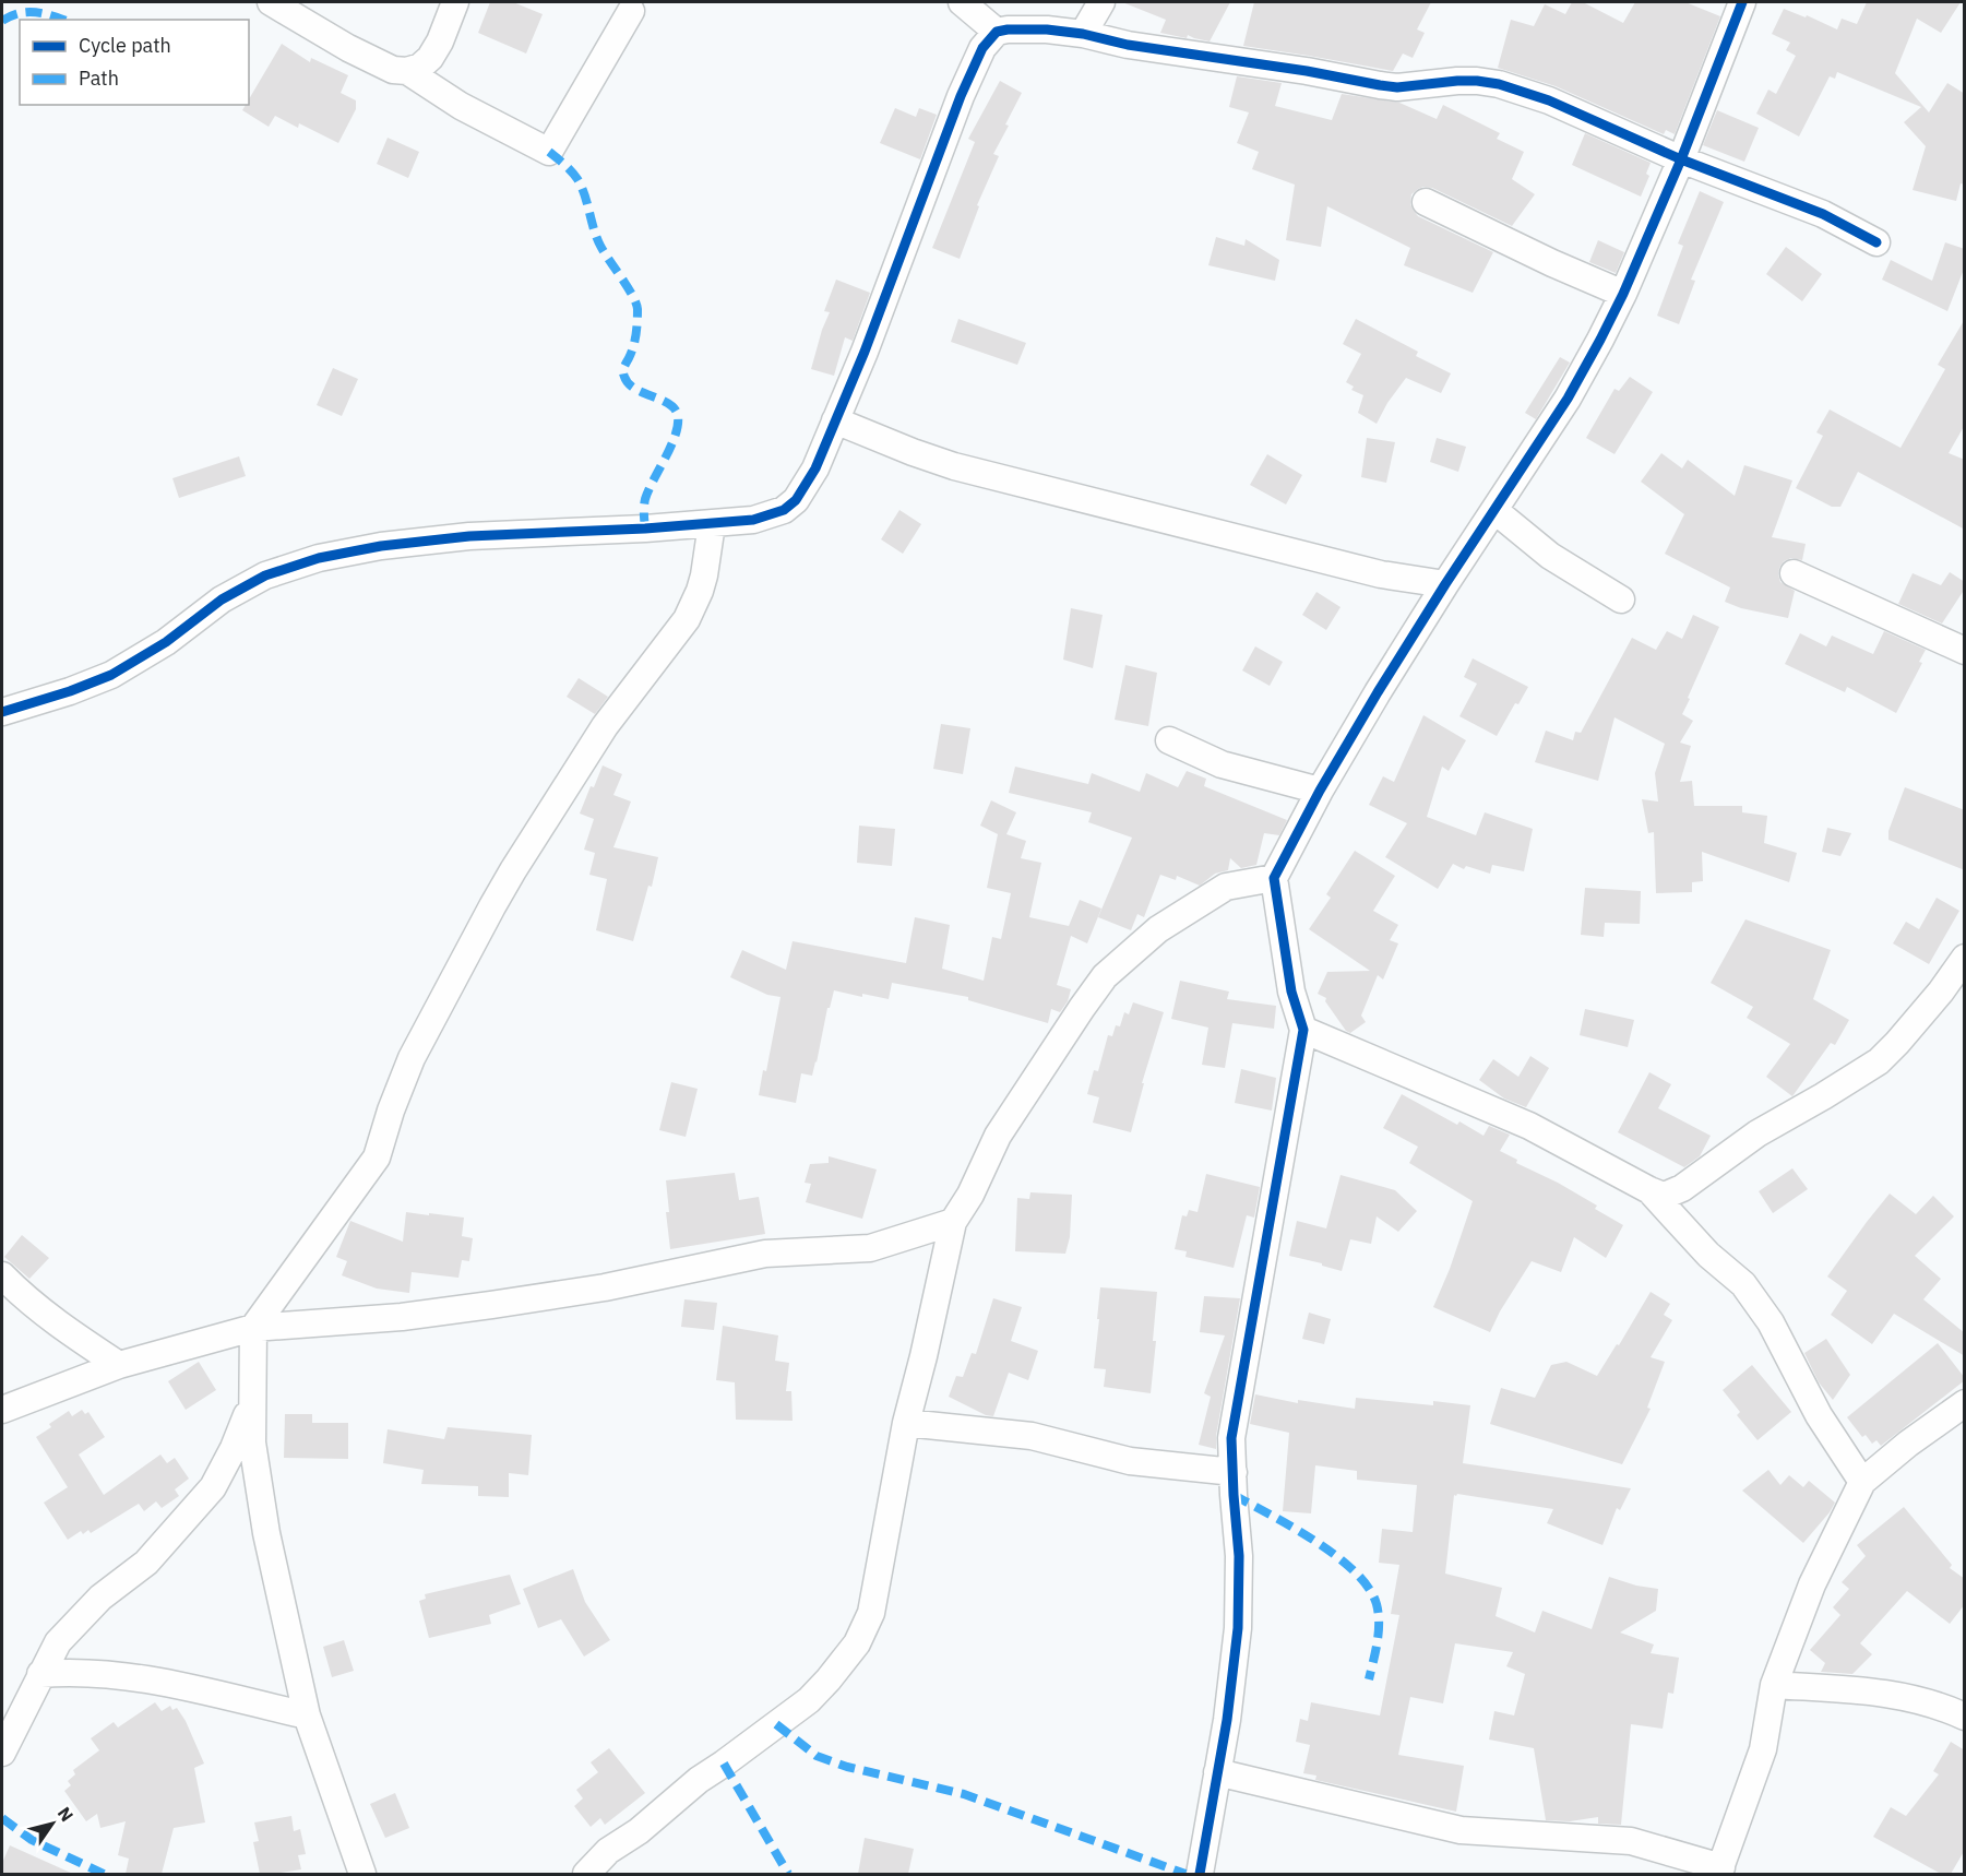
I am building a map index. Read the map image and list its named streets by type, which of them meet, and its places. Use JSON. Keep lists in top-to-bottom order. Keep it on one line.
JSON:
{"legend":["Cycle path","Path"],"north":"top right"}
